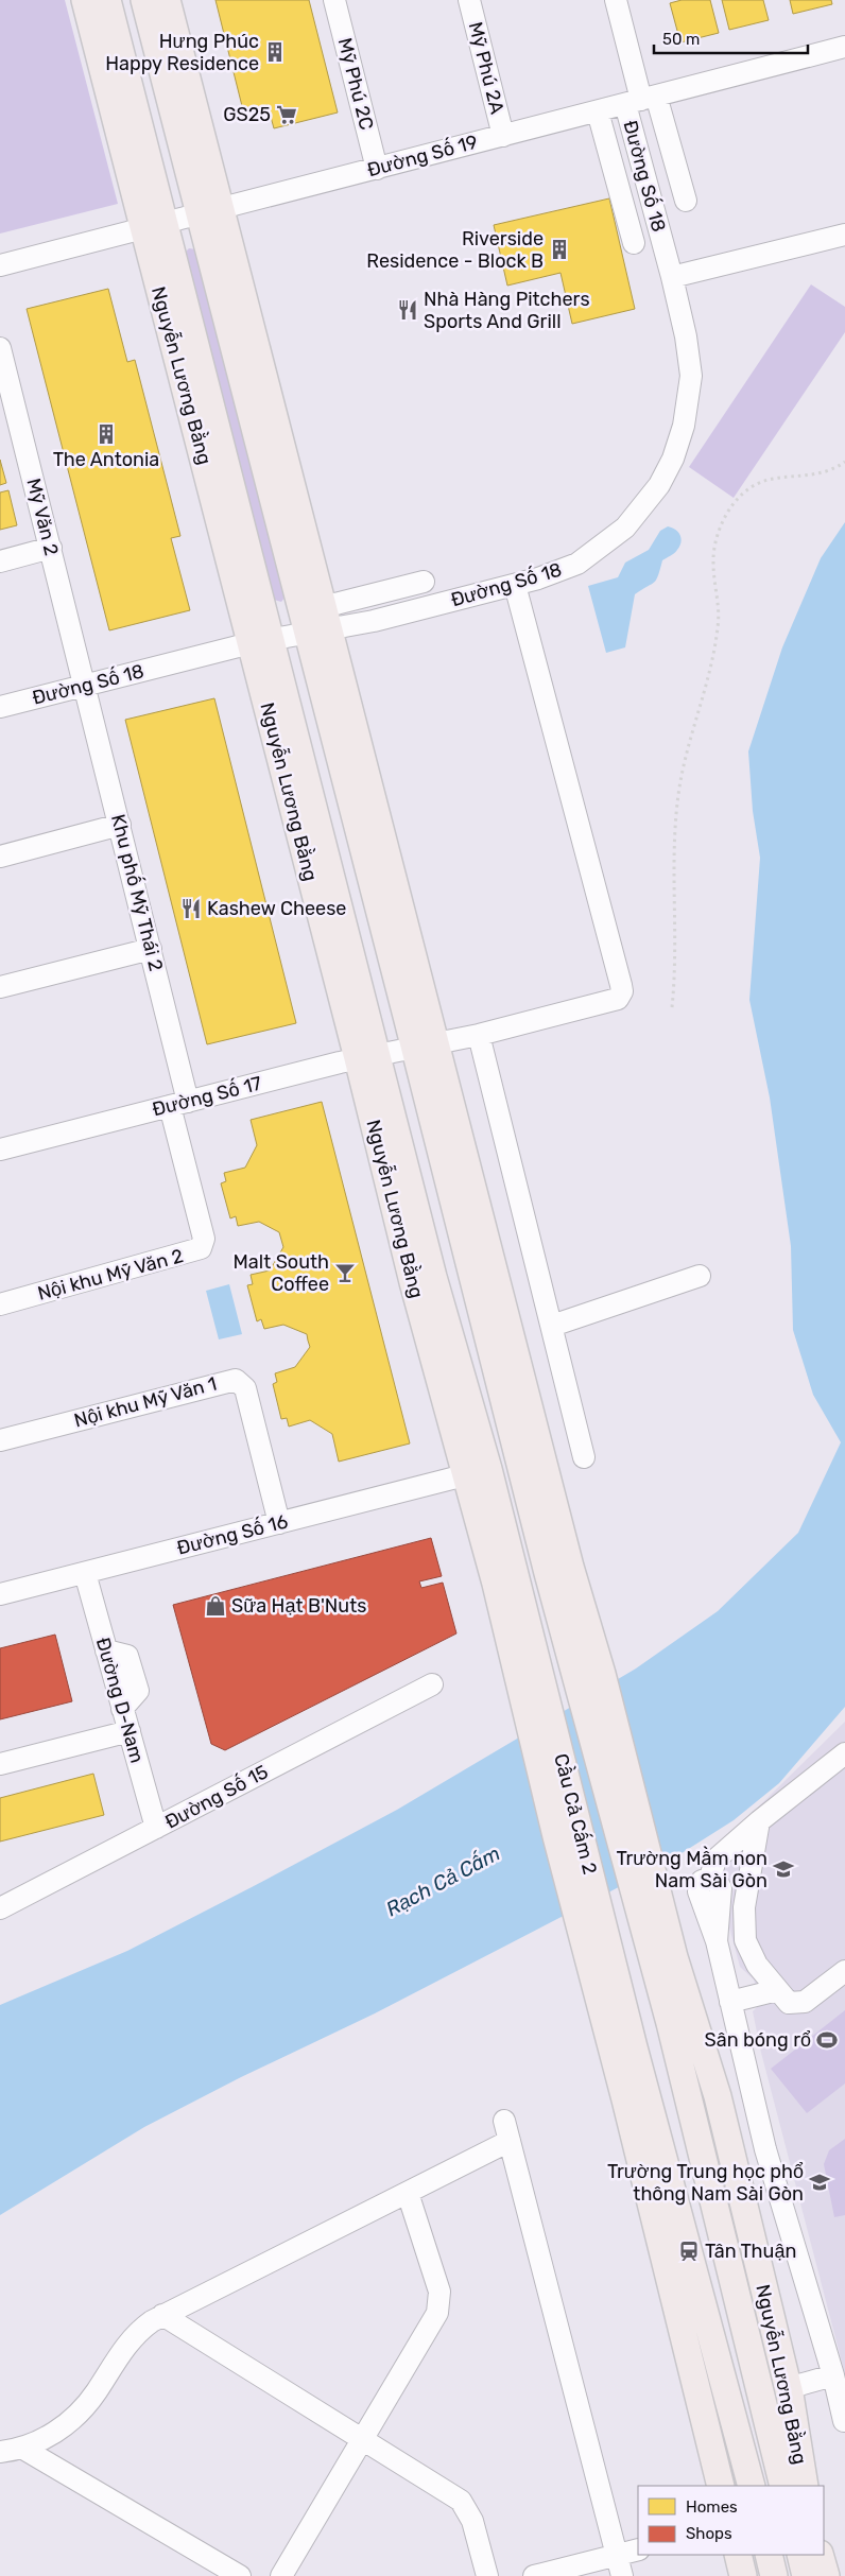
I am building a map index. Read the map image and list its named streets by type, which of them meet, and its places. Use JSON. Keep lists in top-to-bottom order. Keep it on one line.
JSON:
{"streets":{"main road":["Nguyễn Lương Bằng","Cầu Cả Cấm 2"],"street":["Mỹ Phú 2A","Mỹ Phú 2C","Đường Số 19","Đường Số 18","Mỹ Văn 2","Khu phố Mỹ Thái 2","Đường Số 17","Nội khu Mỹ Văn 2","Nội khu Mỹ Văn 1","Đường Số 16","Đường D-Nam","Đường Số 15"]},"crossings":[["Mỹ Phú 2A","Đường Số 19"],["Mỹ Phú 2C","Đường Số 19"],["Đường Số 19","Đường Số 18"],["Đường Số 19","Nguyễn Lương Bằng"],["Đường Số 18","Nguyễn Lương Bằng"],["Đường Số 18","Mỹ Văn 2"],["Đường Số 18","Khu phố Mỹ Thái 2"],["Đường Số 18","Đường Số 17"],["Nguyễn Lương Bằng","Đường Số 17"],["Nguyễn Lương Bằng","Đường Số 16"],["Nguyễn Lương Bằng","Cầu Cả Cấm 2"],["Mỹ Văn 2","Khu phố Mỹ Thái 2"],["Khu phố Mỹ Thái 2","Đường Số 17"],["Khu phố Mỹ Thái 2","Nội khu Mỹ Văn 2"],["Đường Số 17","Nội khu Mỹ Văn 2"],["Đường Số 17","Cầu Cả Cấm 2"],["Nội khu Mỹ Văn 1","Đường Số 16"],["Đường Số 16","Đường D-Nam"],["Đường D-Nam","Đường Số 15"]],"water":["Rạch Cả Cấm"],"places":{"building":["Hưng Phúc Happy Residence","Riverside Residence - Block B","The Antonia"],"supermarket":["GS25"],"restaurant":["Nhà Hàng Pitchers Sports And Grill","Kashew Cheese"],"bar":["Malt South Coffee"],"shop":["Sữa Hạt B'Nuts"],"school or university":["Trường Mầm non Nam Sài Gòn","Trường Trung học phổ thông Nam Sài Gòn"],"sports":["Sân bóng rổ"],"station":["Tân Thuận"]},"legend":["Homes","Shops"],"scale_bar":"50 m"}
